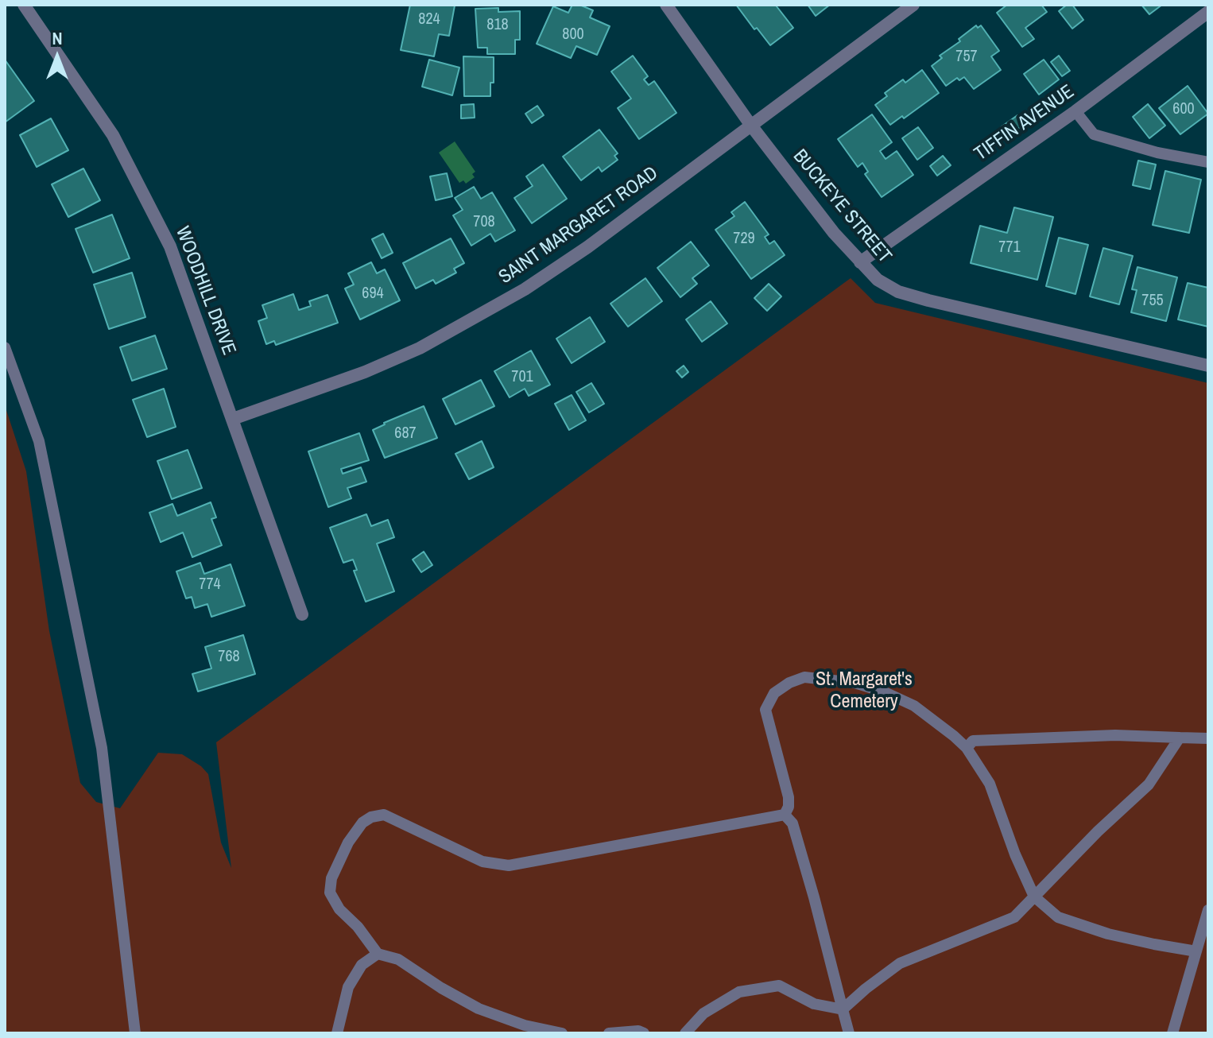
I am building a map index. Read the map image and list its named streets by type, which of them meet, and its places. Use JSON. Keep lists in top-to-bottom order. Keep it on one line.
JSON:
{"streets":{"street":["TIFFIN AVENUE","BUCKEYE STREET","SAINT MARGARET ROAD","WOODHILL DRIVE"]},"crossings":[["TIFFIN AVENUE","BUCKEYE STREET"],["BUCKEYE STREET","SAINT MARGARET ROAD"],["SAINT MARGARET ROAD","WOODHILL DRIVE"]],"parks":["St. Margaret's Cemetery"],"house_numbers":["824","818","800","757","600","708","729","771","694","755","701","687","774","768"],"north":"top"}
